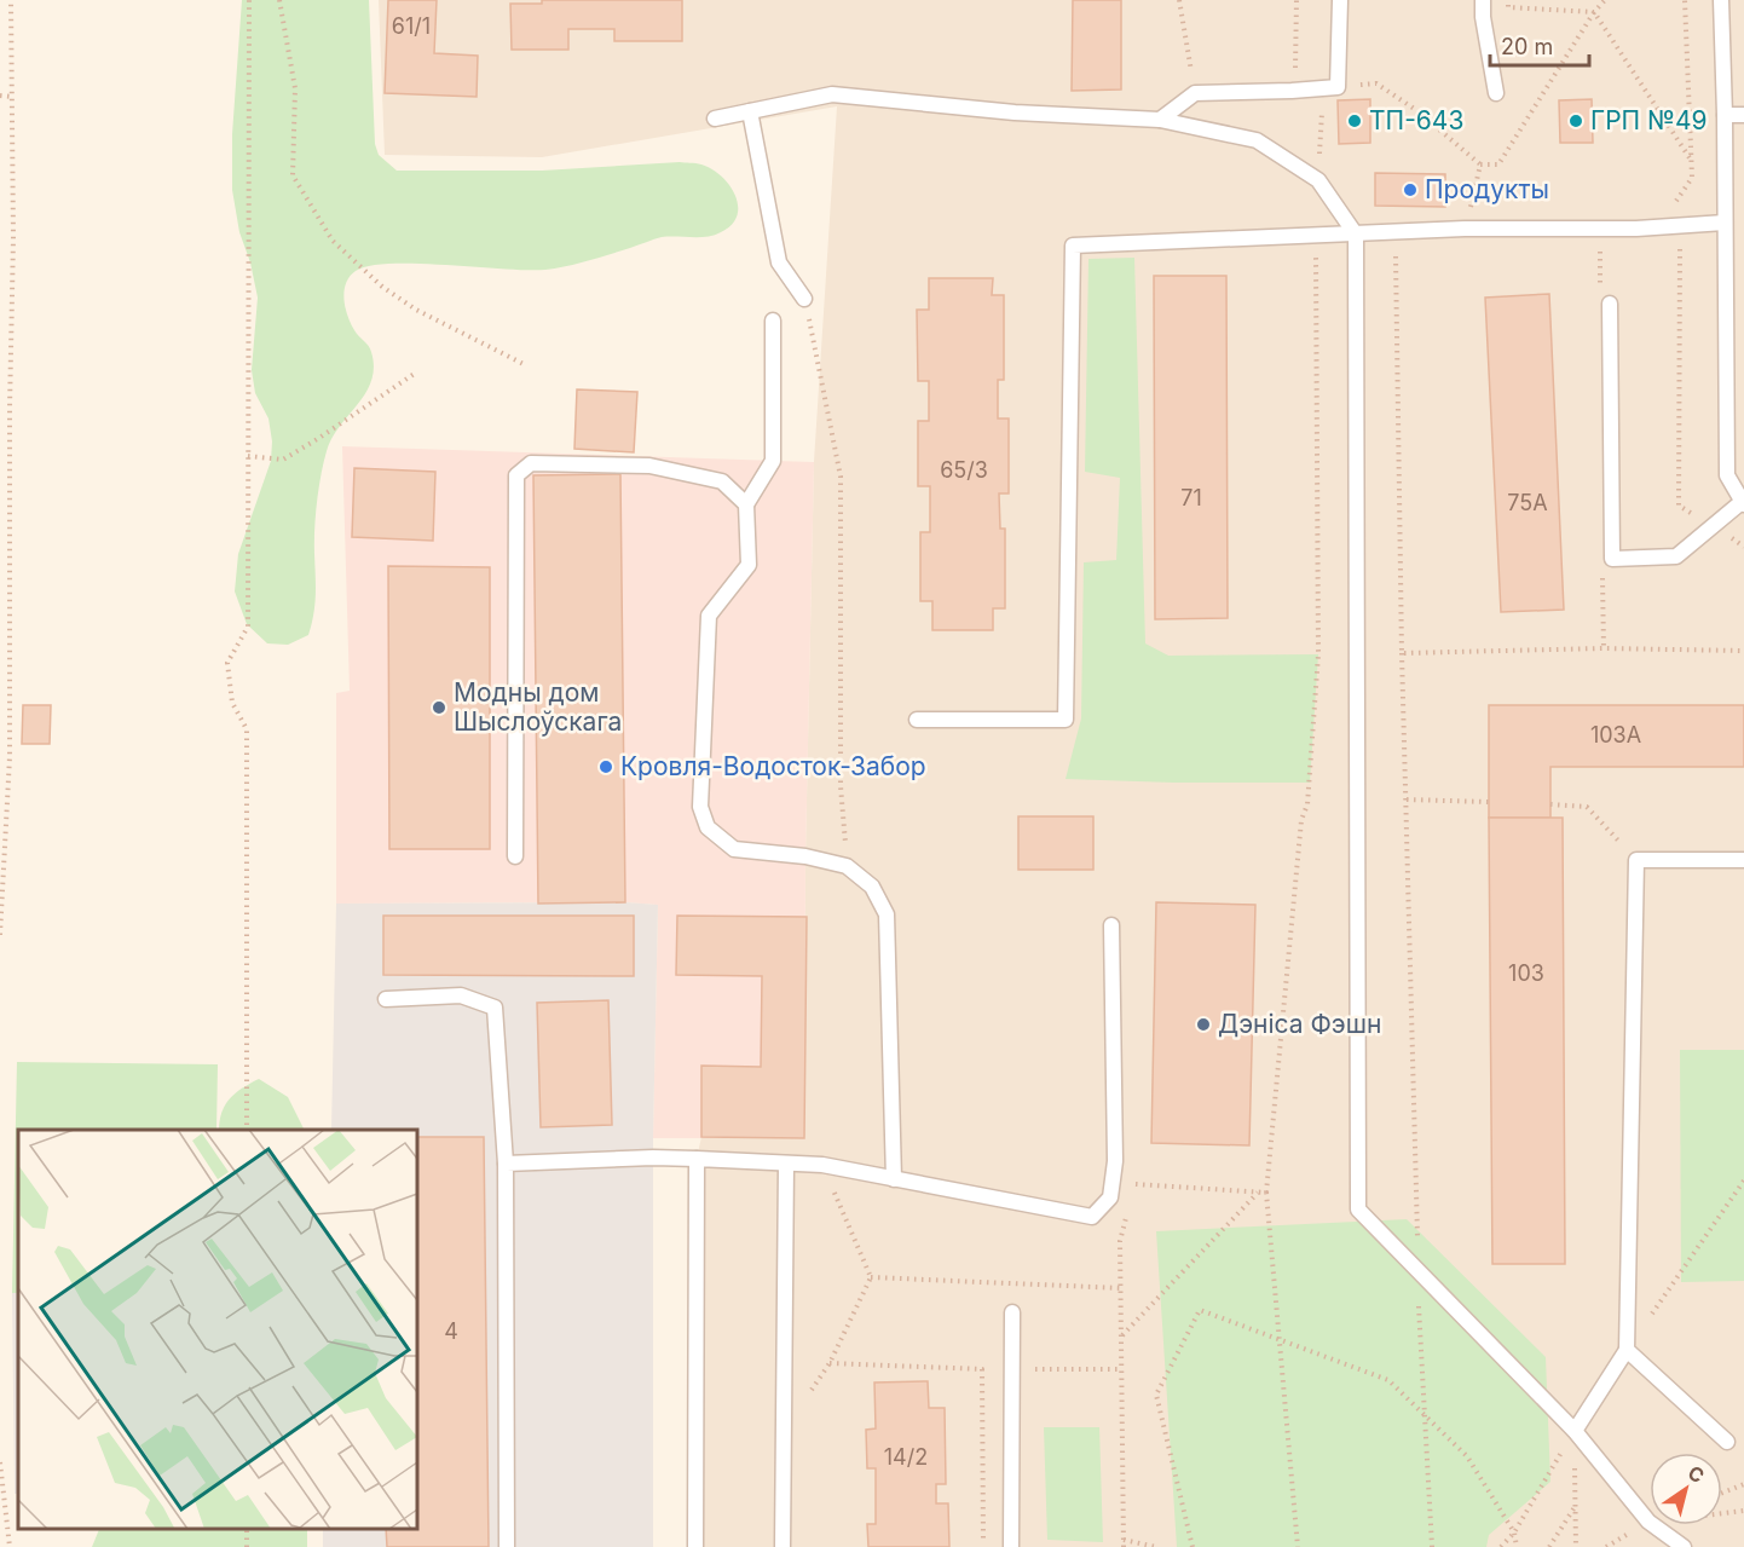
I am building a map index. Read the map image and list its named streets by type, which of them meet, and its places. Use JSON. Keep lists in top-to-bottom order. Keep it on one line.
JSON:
{"places":["ТП-643","ГРП №49","Продукты","Модны дом Шыслоўскага","Кровля-Водосток-Забор","Дэніса Фэшн"],"house_numbers":["61/1","65/3","71","75А","103А","103","4","14/2"],"scale_bar":"20 m","north":"top right"}
